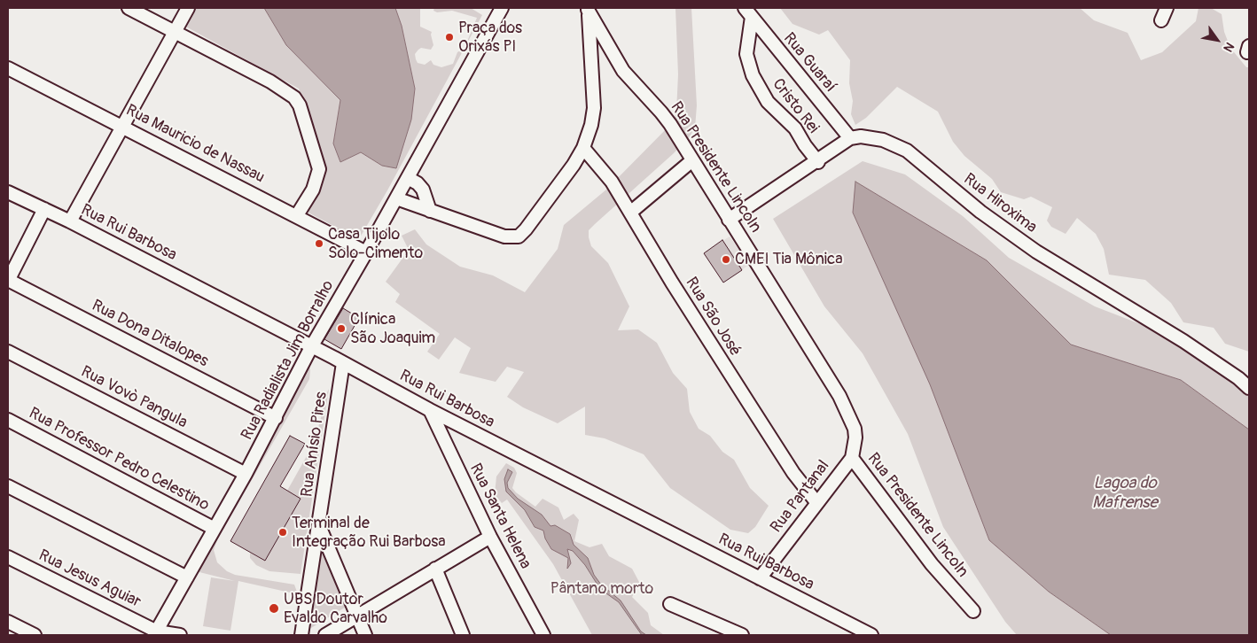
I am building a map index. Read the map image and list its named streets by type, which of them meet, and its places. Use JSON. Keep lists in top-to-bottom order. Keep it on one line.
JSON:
{"streets":{"street":["Rua Guaraí","Cristo Rei","Rua Mauricio de Nassau","Rua Presidente Lincoln","Rua Hiroxima","Rua Rui Barbosa","Rua São José","Rua Dona Ditalopes","Rua Radialista Jim Borralho","Rua Vovò Pangula","Rua Anísio Pires","Rua Professor Pedro Celestino","Rua Pantanal","Rua Santa Helena","Rua Jesus Aguiar"]},"crossings":[["Rua Guaraí","Cristo Rei"],["Rua Guaraí","Rua Hiroxima"],["Rua Mauricio de Nassau","Rua Radialista Jim Borralho"],["Rua Presidente Lincoln","Rua Pantanal"],["Rua Rui Barbosa","Rua Radialista Jim Borralho"],["Rua Rui Barbosa","Rua Anísio Pires"],["Rua Rui Barbosa","Rua Pantanal"],["Rua Rui Barbosa","Rua Santa Helena"],["Rua São José","Rua Pantanal"],["Rua Dona Ditalopes","Rua Radialista Jim Borralho"],["Rua Radialista Jim Borralho","Rua Vovò Pangula"],["Rua Radialista Jim Borralho","Rua Professor Pedro Celestino"],["Rua Radialista Jim Borralho","Rua Jesus Aguiar"]],"water":["Lagoa do Mafrense"],"parks":["Pântano morto"],"places":["Praça dos Orixás PI","Casa Tijolo Solo-Cimento","CMEI Tia Mônica","Clínica São Joaquim","Terminal de Integração Rui Barbosa","UBS Doutor Evaldo Carvalho"],"north":"bottom right"}
